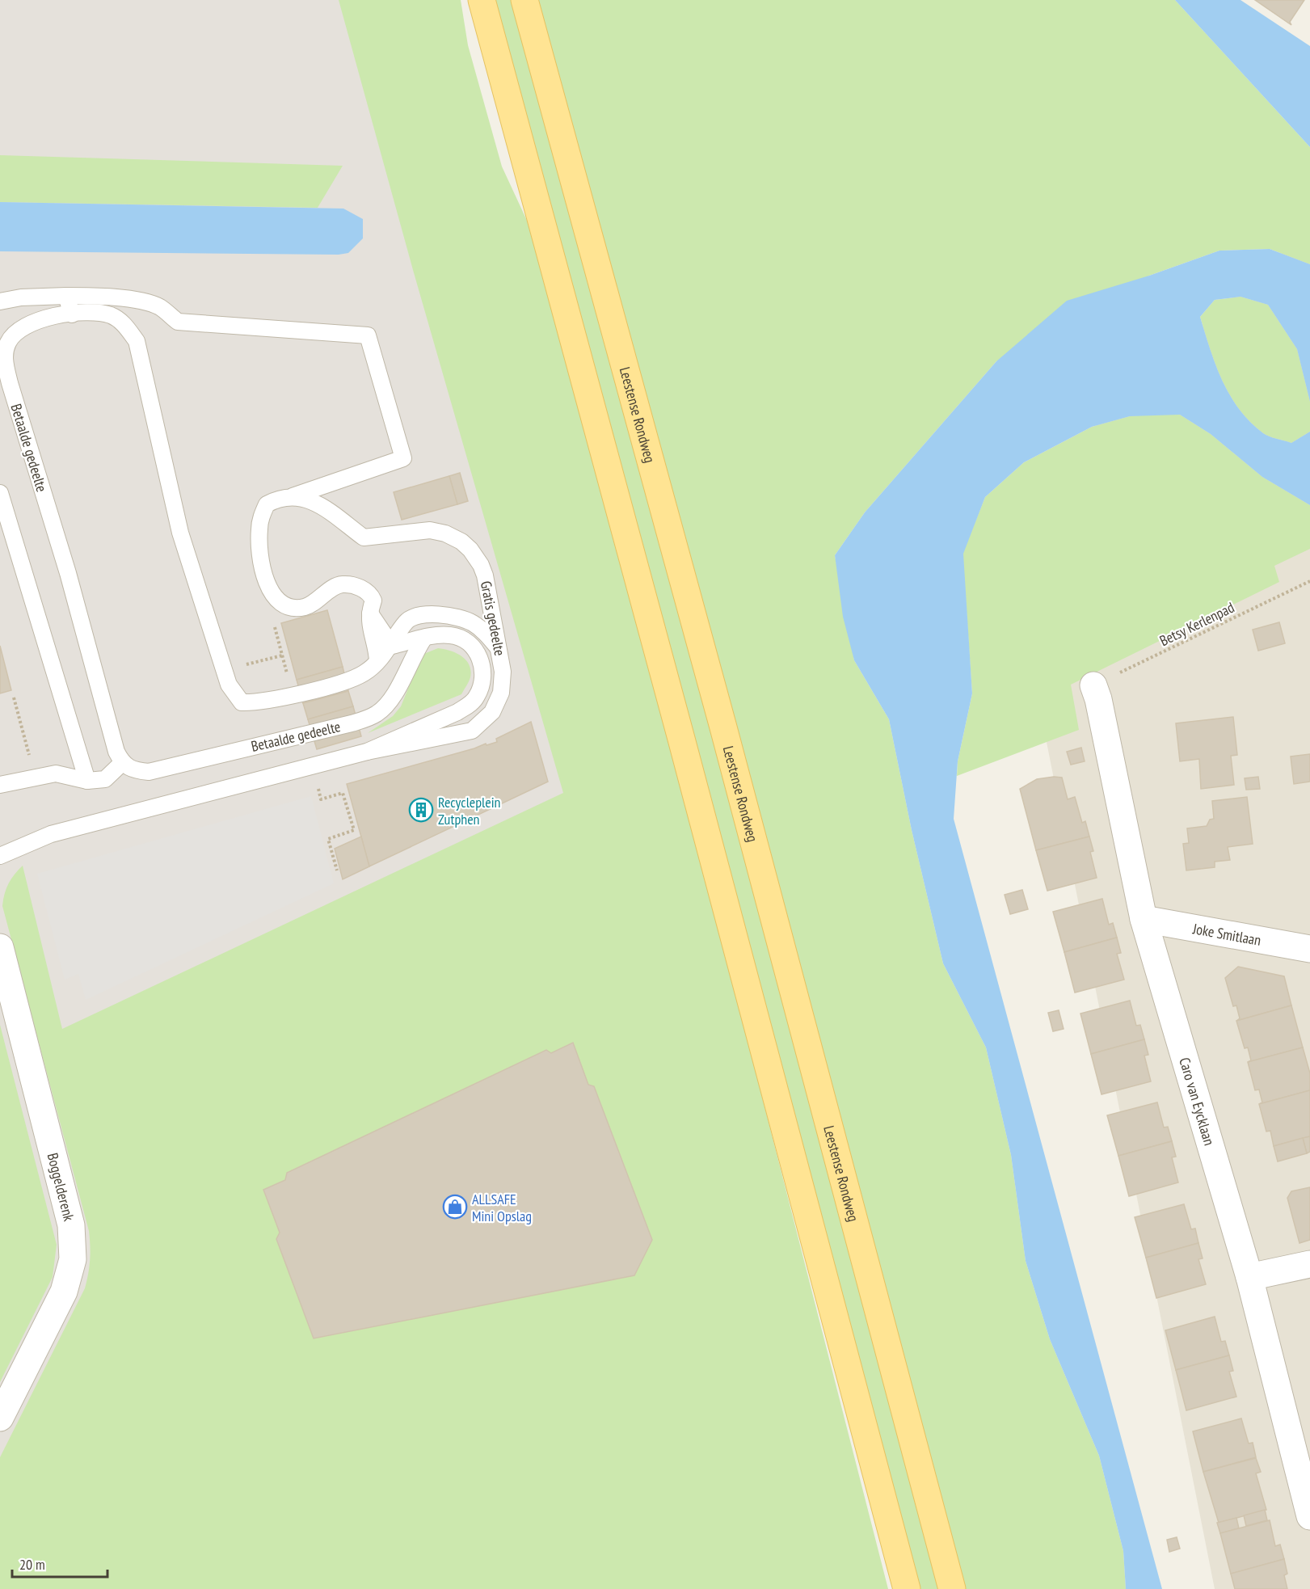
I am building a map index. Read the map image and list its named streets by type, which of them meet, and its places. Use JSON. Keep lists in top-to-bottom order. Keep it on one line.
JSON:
{"streets":{"main road":["Leestense Rondweg"],"street":["Joke Smitlaan","Caro van Eycklaan","Boggelderenk"],"lane":["Betaalde gedeelte","Gratis gedeelte"],"path":["Betsy Kerlenpad"]},"crossings":[["Betaalde gedeelte","Gratis gedeelte"],["Betsy Kerlenpad","Caro van Eycklaan"],["Joke Smitlaan","Caro van Eycklaan"]],"places":{"building":["Recycleplein Zutphen"],"shop":["ALLSAFE Mini Opslag"]},"scale_bar":"20 m"}
